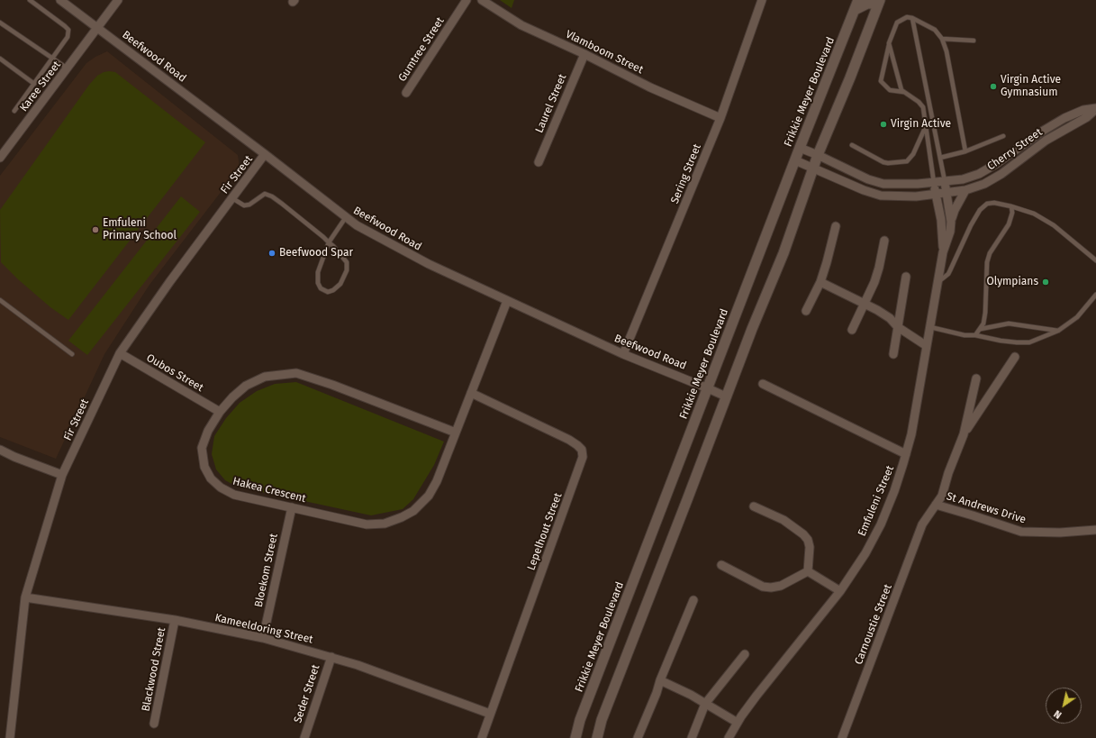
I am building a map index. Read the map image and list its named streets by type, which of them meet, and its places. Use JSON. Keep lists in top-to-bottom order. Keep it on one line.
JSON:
{"streets":{"street":["Gumtree Street","Vlamboom Street","Beefwood Road","Karee Street","Frikkie Meyer Boulevard","Laurel Street","Cherry Street","Sering Street","Fir Street","Oubos Street","Hakea Crescent","Emfuleni Street","St Andrews Drive","Lepelhout Street","Bloekom Street","Carnoustie Street","Kameeldoring Street","Blackwood Street","Seder Street"]},"crossings":[["Vlamboom Street","Laurel Street"],["Vlamboom Street","Sering Street"],["Beefwood Road","Karee Street"],["Beefwood Road","Frikkie Meyer Boulevard"],["Beefwood Road","Sering Street"],["Beefwood Road","Fir Street"],["Beefwood Road","Hakea Crescent"],["Frikkie Meyer Boulevard","Cherry Street"],["Cherry Street","Emfuleni Street"],["Fir Street","Oubos Street"],["Fir Street","Kameeldoring Street"],["Oubos Street","Hakea Crescent"],["Hakea Crescent","Lepelhout Street"],["Hakea Crescent","Bloekom Street"],["St Andrews Drive","Carnoustie Street"],["Lepelhout Street","Kameeldoring Street"],["Bloekom Street","Kameeldoring Street"],["Kameeldoring Street","Blackwood Street"],["Kameeldoring Street","Seder Street"]],"places":["Virgin Active Gymnasium","Virgin Active","Emfuleni Primary School","Beefwood Spar","Olympians"],"north":"bottom left"}
